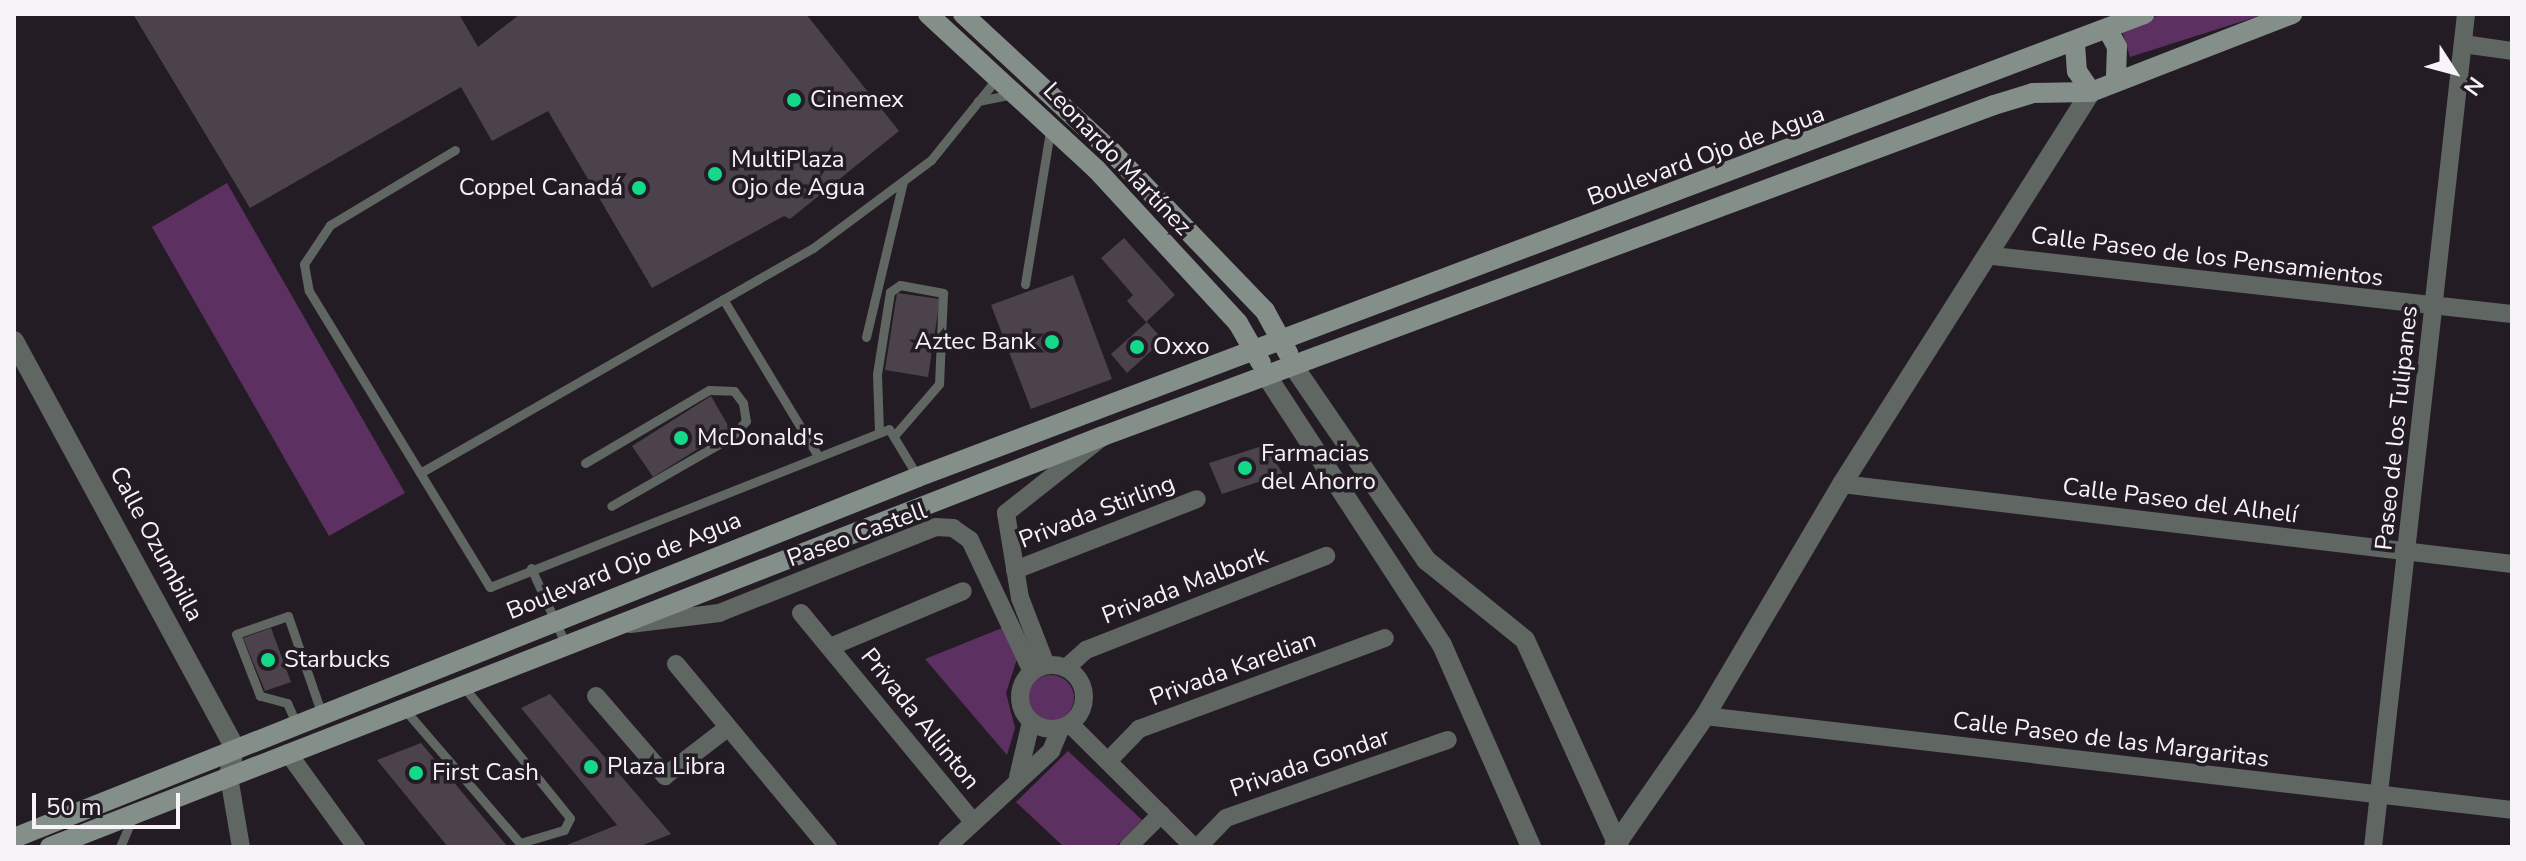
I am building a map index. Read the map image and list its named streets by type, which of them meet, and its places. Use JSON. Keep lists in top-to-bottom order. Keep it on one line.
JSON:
{"streets":{"main road":["Boulevard Ojo de Agua","Leonardo Martínez"],"street":["Calle Paseo de los Pensamientos","Paseo de los Tulipanes","Calle Paseo del Alhelí","Privada Stirling","Paseo Castell","Calle Ozumbilla","Privada Malbork","Privada Karelian","Privada Allinton","Calle Paseo de las Margaritas","Privada Gondar"]},"crossings":[["Boulevard Ojo de Agua","Leonardo Martínez"],["Boulevard Ojo de Agua","Calle Ozumbilla"],["Calle Paseo de los Pensamientos","Paseo de los Tulipanes"],["Paseo de los Tulipanes","Calle Paseo del Alhelí"],["Paseo de los Tulipanes","Calle Paseo de las Margaritas"],["Paseo Castell","Privada Malbork"]],"places":["Cinemex","MultiPlaza Ojo de Agua","Coppel Canadá","Aztec Bank","Oxxo","McDonald's","Farmacias del Ahorro","Starbucks","Plaza Libra","First Cash"],"scale_bar":"50 m","north":"bottom right"}
